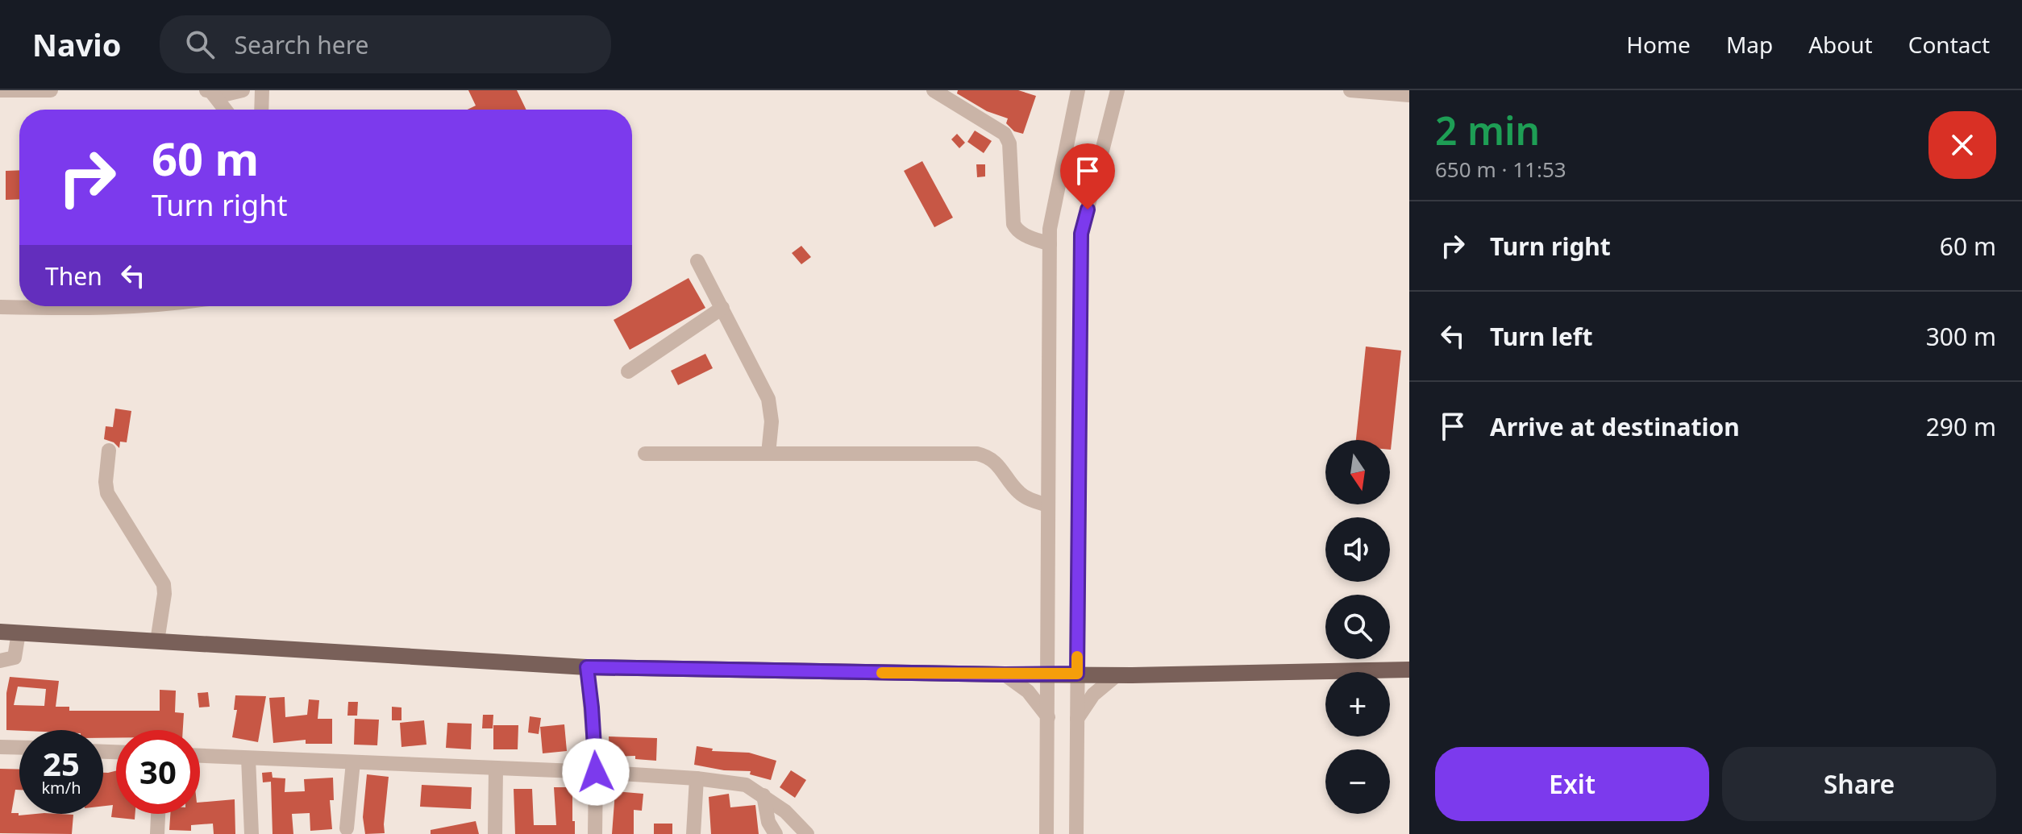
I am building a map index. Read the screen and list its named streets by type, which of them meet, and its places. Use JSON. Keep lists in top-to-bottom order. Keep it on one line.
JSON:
{"north":"bottom","page":{"header":"Navio","search":"Search here","nav":["Home","Map","About","Contact"],"heading":["2 min","650 m · 11:53"],"turn":["60 m","Turn right"],"list":[{"name":"Turn right","value":"60 m"},{"name":"Turn left","value":"300 m"},{"name":"Arrive at destination","value":"290 m"}],"then":"Then","map_buttons":["+","−"],"speed":"25 km/h","limit":"30","buttons":["Exit","Share"]}}
